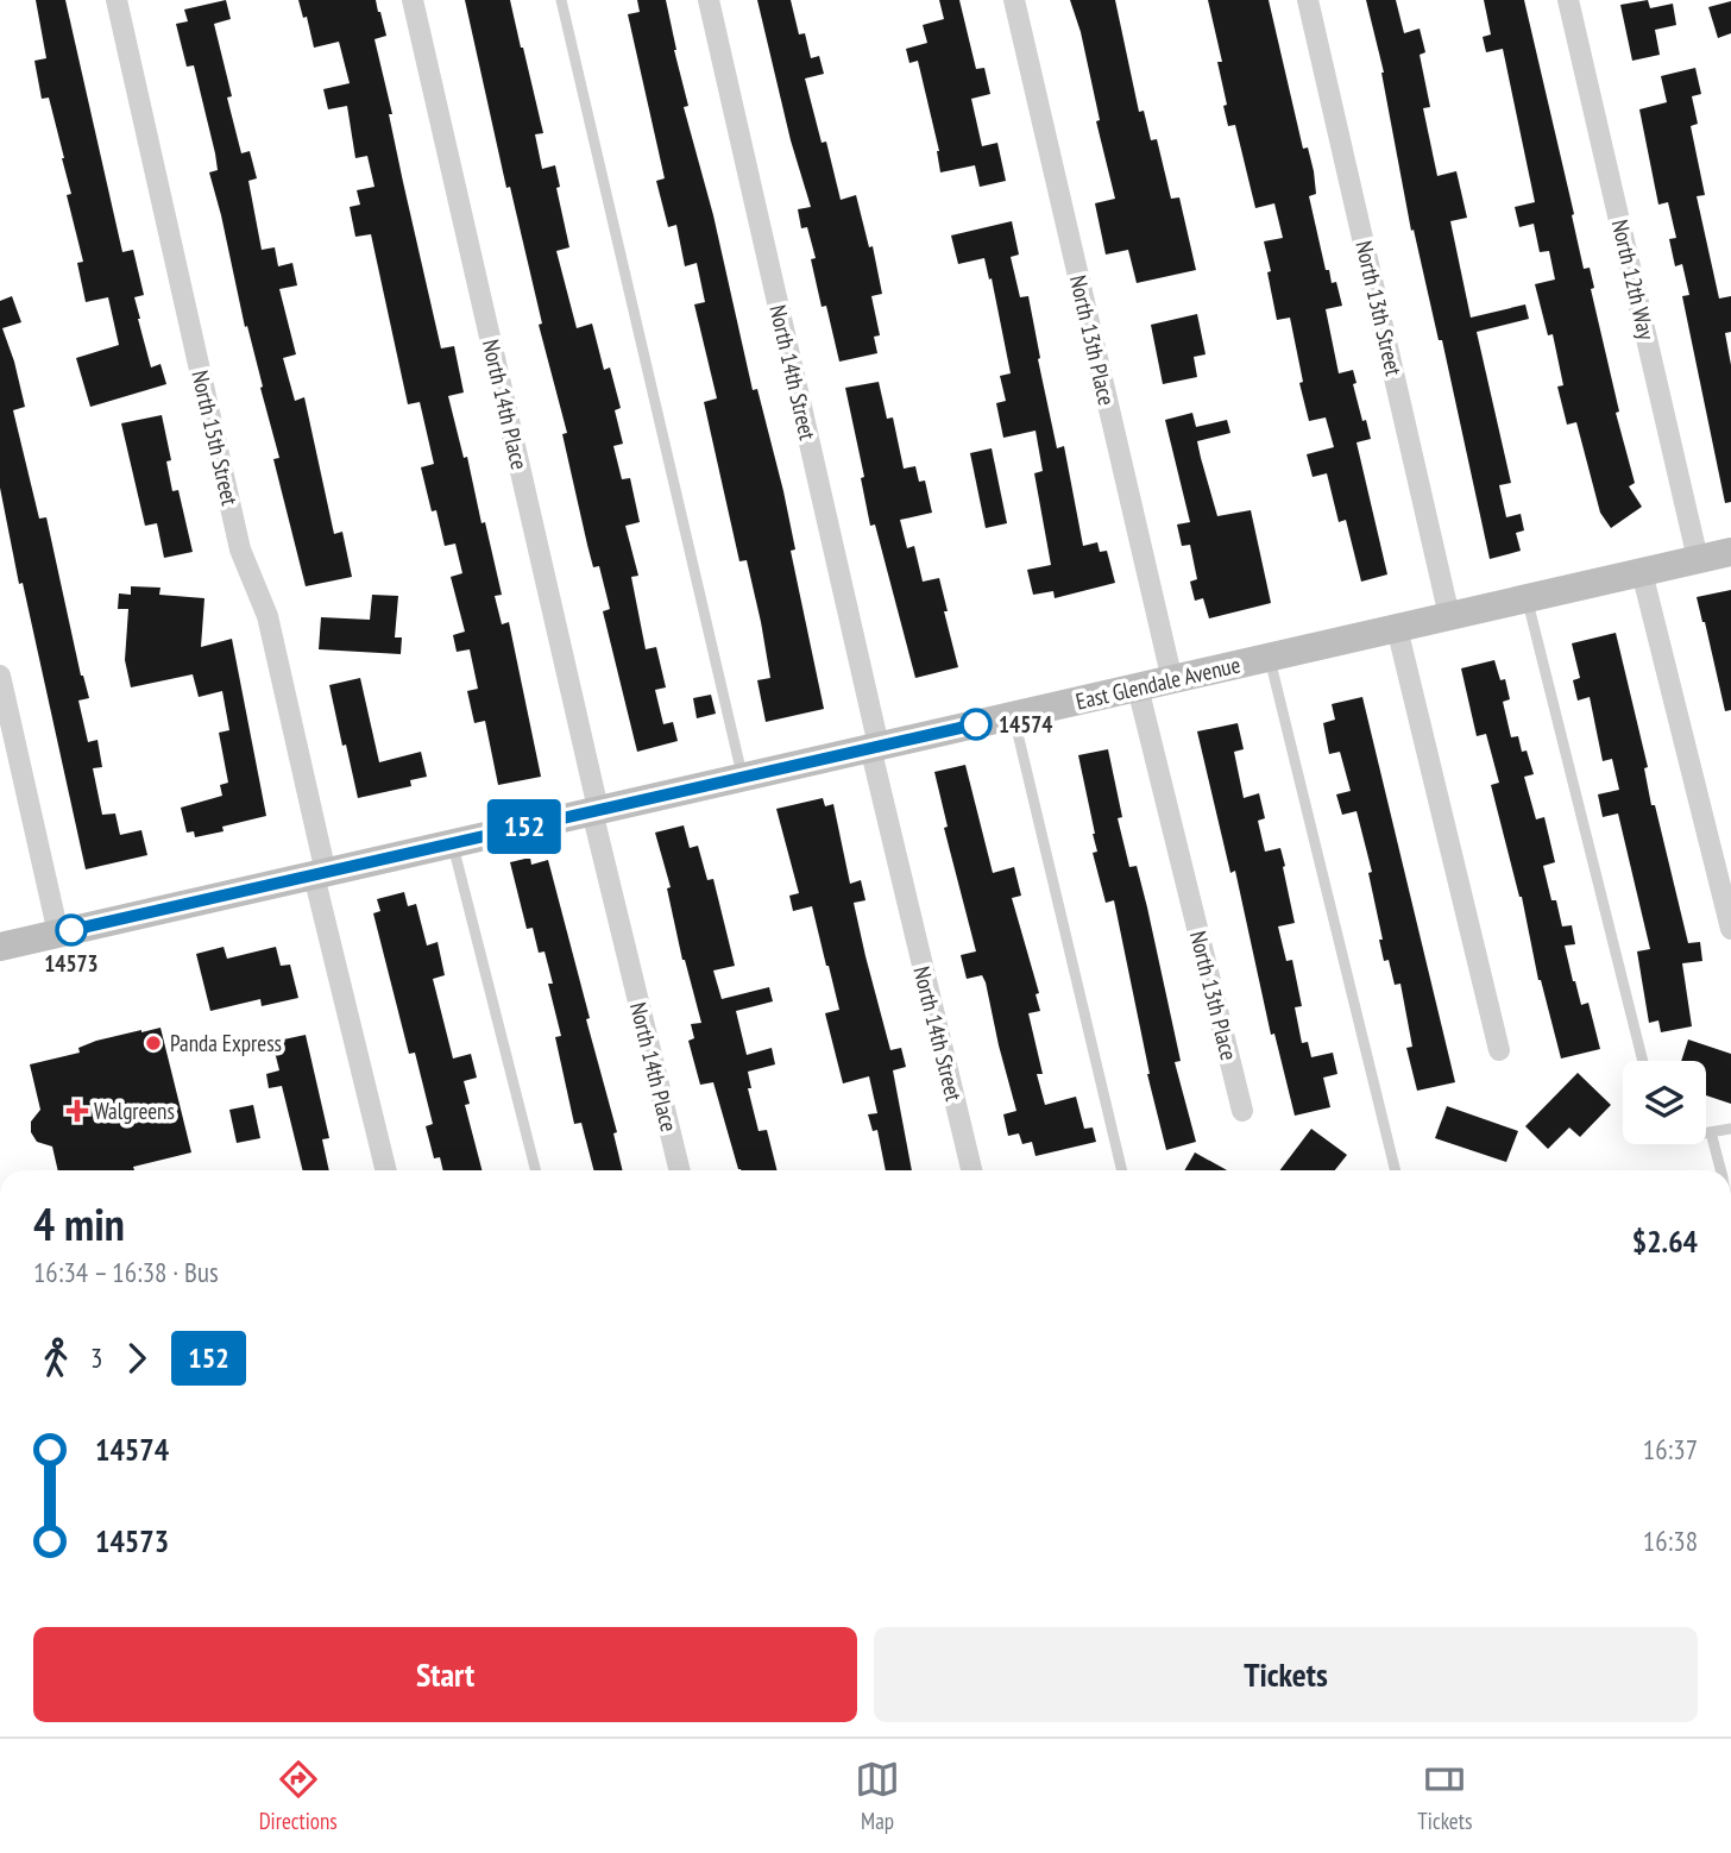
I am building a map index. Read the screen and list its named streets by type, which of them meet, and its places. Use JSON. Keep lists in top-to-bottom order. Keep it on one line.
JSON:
{"streets":{"main road":["East Glendale Avenue"],"street":["North 12th Way","North 13th Street","North 13th Place","North 14th Street","North 14th Place","North 15th Street"]},"crossings":[["North 12th Way","East Glendale Avenue"],["North 13th Street","East Glendale Avenue"],["North 13th Place","East Glendale Avenue"],["North 14th Street","East Glendale Avenue"],["North 14th Place","East Glendale Avenue"],["North 15th Street","East Glendale Avenue"]],"places":{"other":["14574","14573","Panda Express"],"health":["Walgreens"]},"lines":["bus line 152"],"page":{"on_map":"152","heading":["4 min","16:34 – 16:38 · Bus","$2.64"],"legs":["3","152"],"list":[{"name":"14574","value":"16:37"},{"name":"14573","value":"16:38"}],"buttons":["Start","Tickets"],"tabs":["Directions","Map","Tickets"]}}
